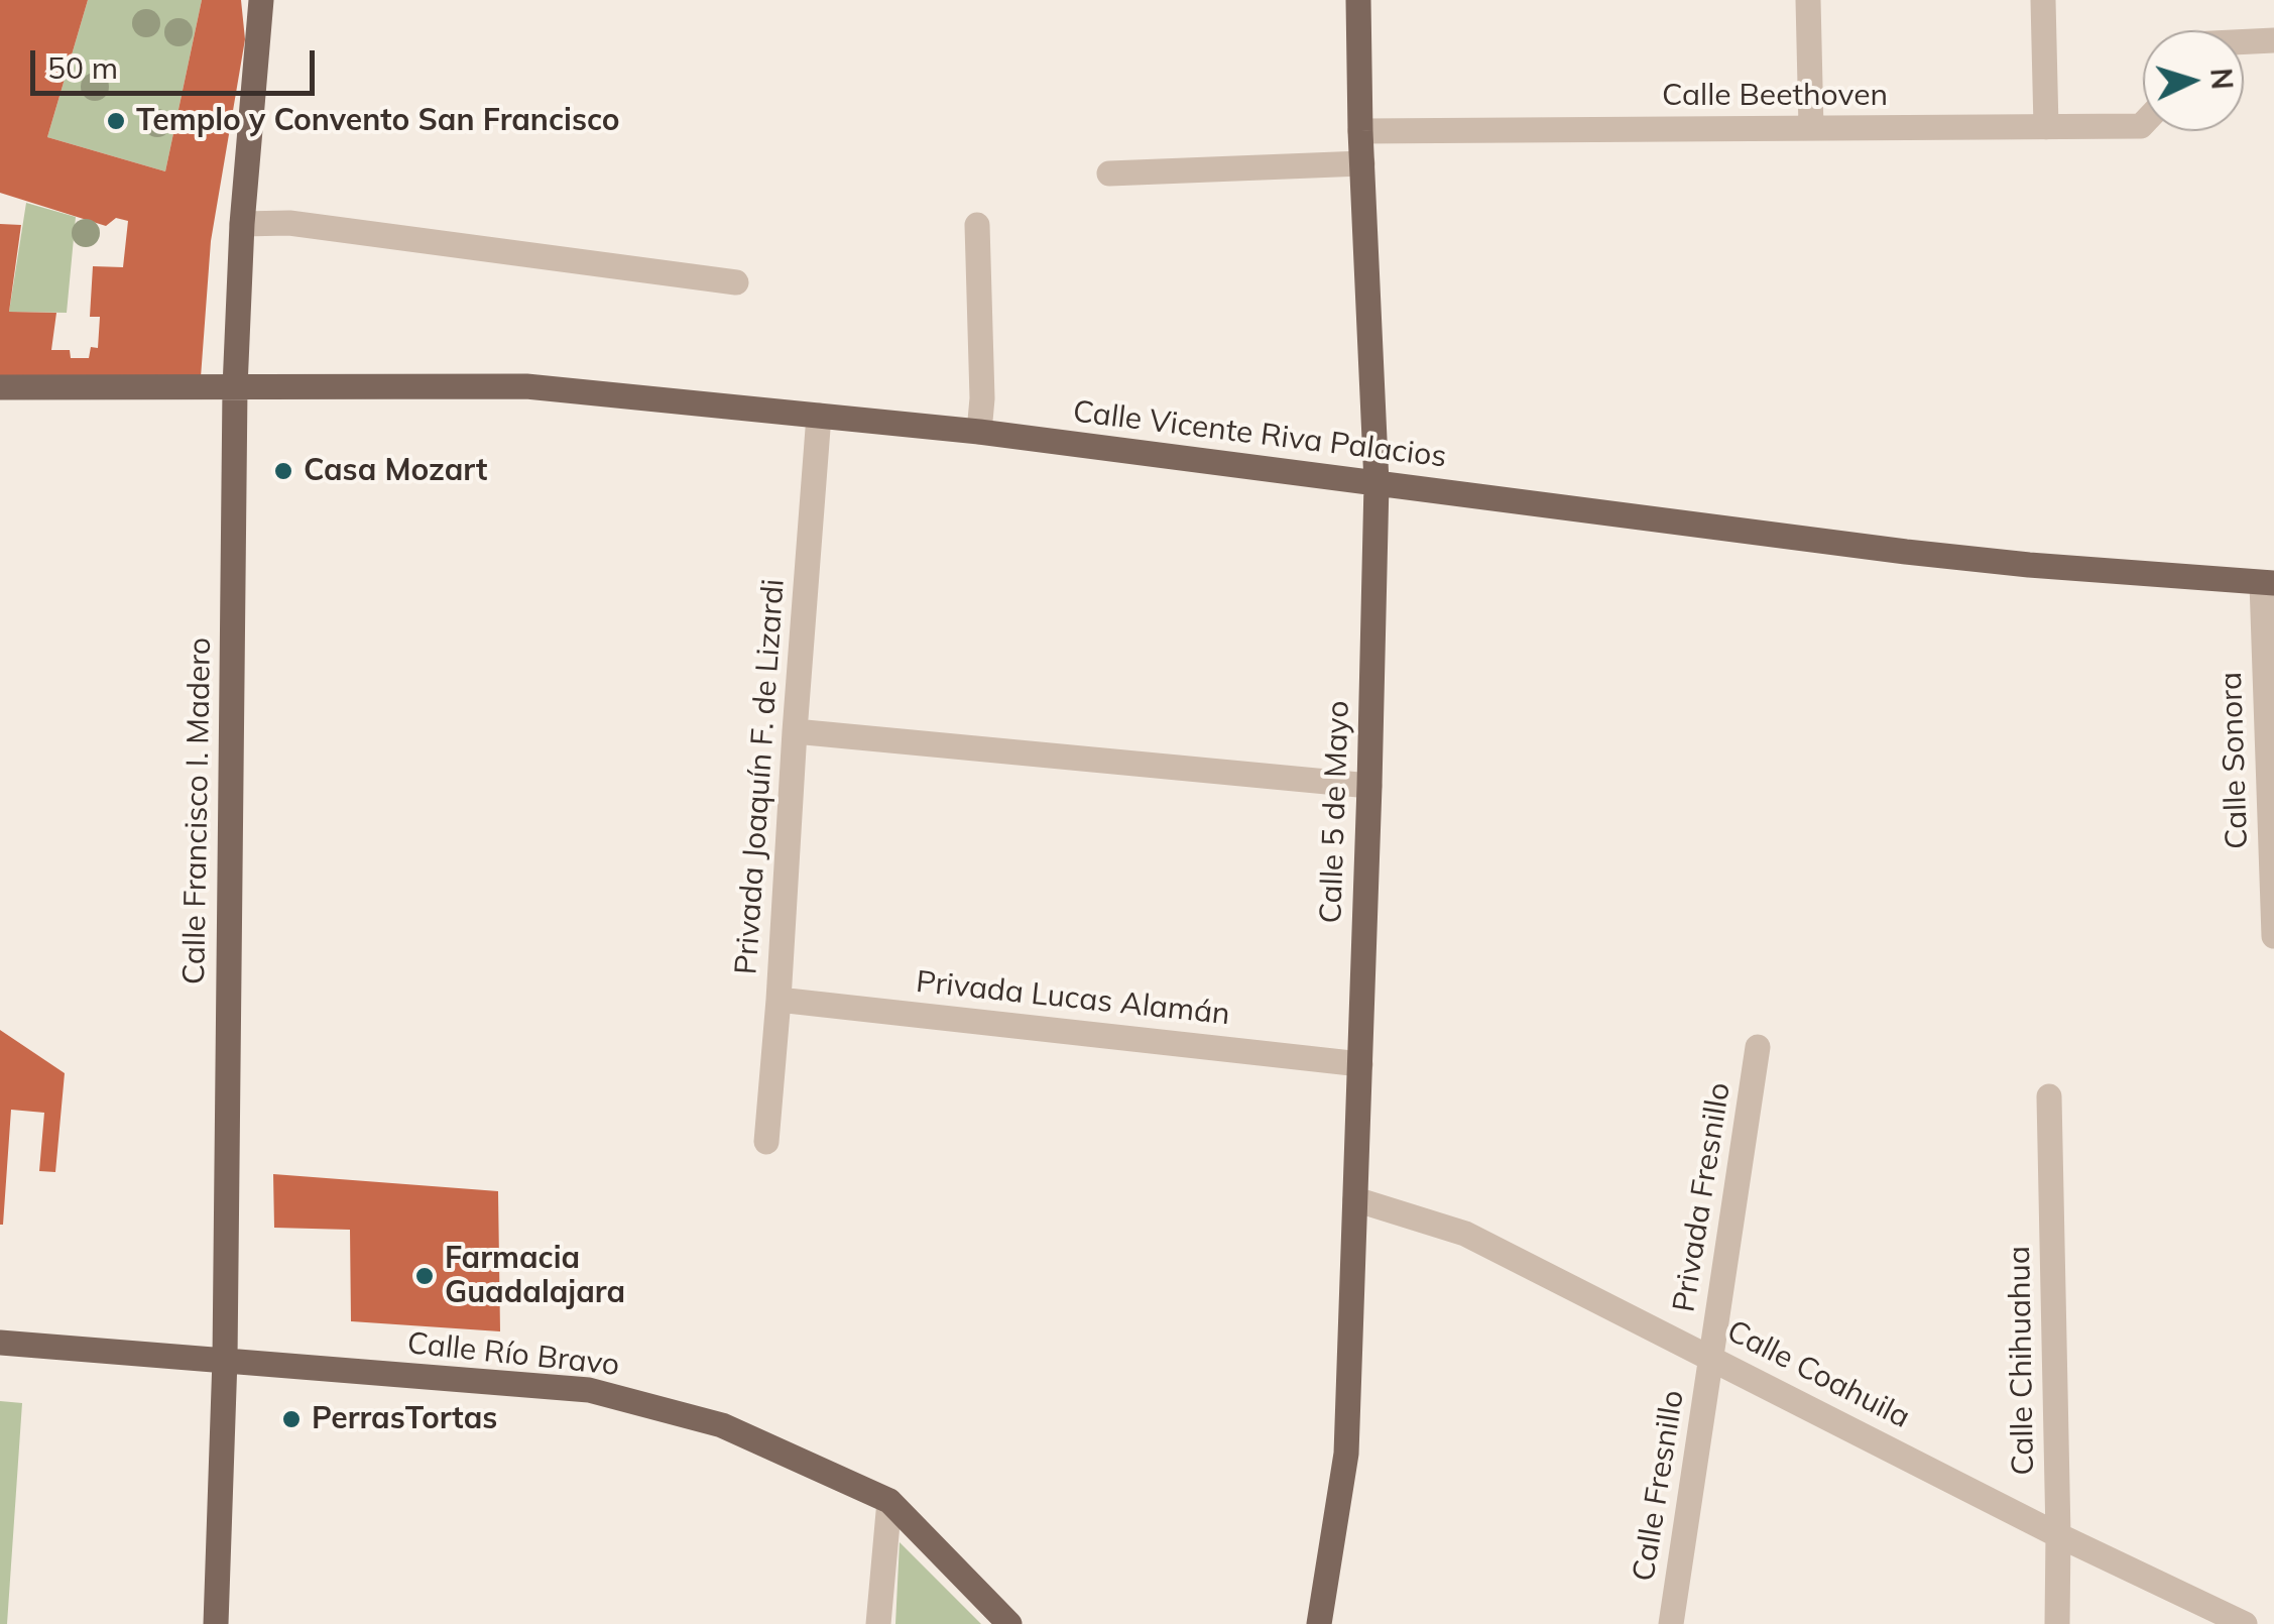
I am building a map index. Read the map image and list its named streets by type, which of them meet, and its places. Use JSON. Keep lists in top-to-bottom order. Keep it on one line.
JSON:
{"streets":{"main road":["Calle Vicente Riva Palacios","Calle Francisco I. Madero","Calle 5 de Mayo","Calle Río Bravo"],"street":["Calle Beethoven","Calle Sonora","Privada Joaquín F. de Lizardi","Privada Lucas Alamán","Privada Fresnillo","Calle Chihuahua","Calle Coahuila","Calle Fresnillo"]},"crossings":[["Calle Beethoven","Calle 5 de Mayo"],["Calle Vicente Riva Palacios","Calle Sonora"],["Calle Vicente Riva Palacios","Privada Joaquín F. de Lizardi"],["Calle Vicente Riva Palacios","Calle Francisco I. Madero"],["Calle Vicente Riva Palacios","Calle 5 de Mayo"],["Privada Joaquín F. de Lizardi","Privada Lucas Alamán"],["Calle Francisco I. Madero","Calle Río Bravo"],["Calle 5 de Mayo","Privada Lucas Alamán"],["Calle 5 de Mayo","Calle Coahuila"],["Privada Fresnillo","Calle Coahuila"],["Privada Fresnillo","Calle Fresnillo"],["Calle Chihuahua","Calle Coahuila"],["Calle Coahuila","Calle Fresnillo"]],"places":["Templo y Convento San Francisco","Casa Mozart","Farmacia Guadalajara","PerrasTortas"],"scale_bar":"50 m","north":"right"}
